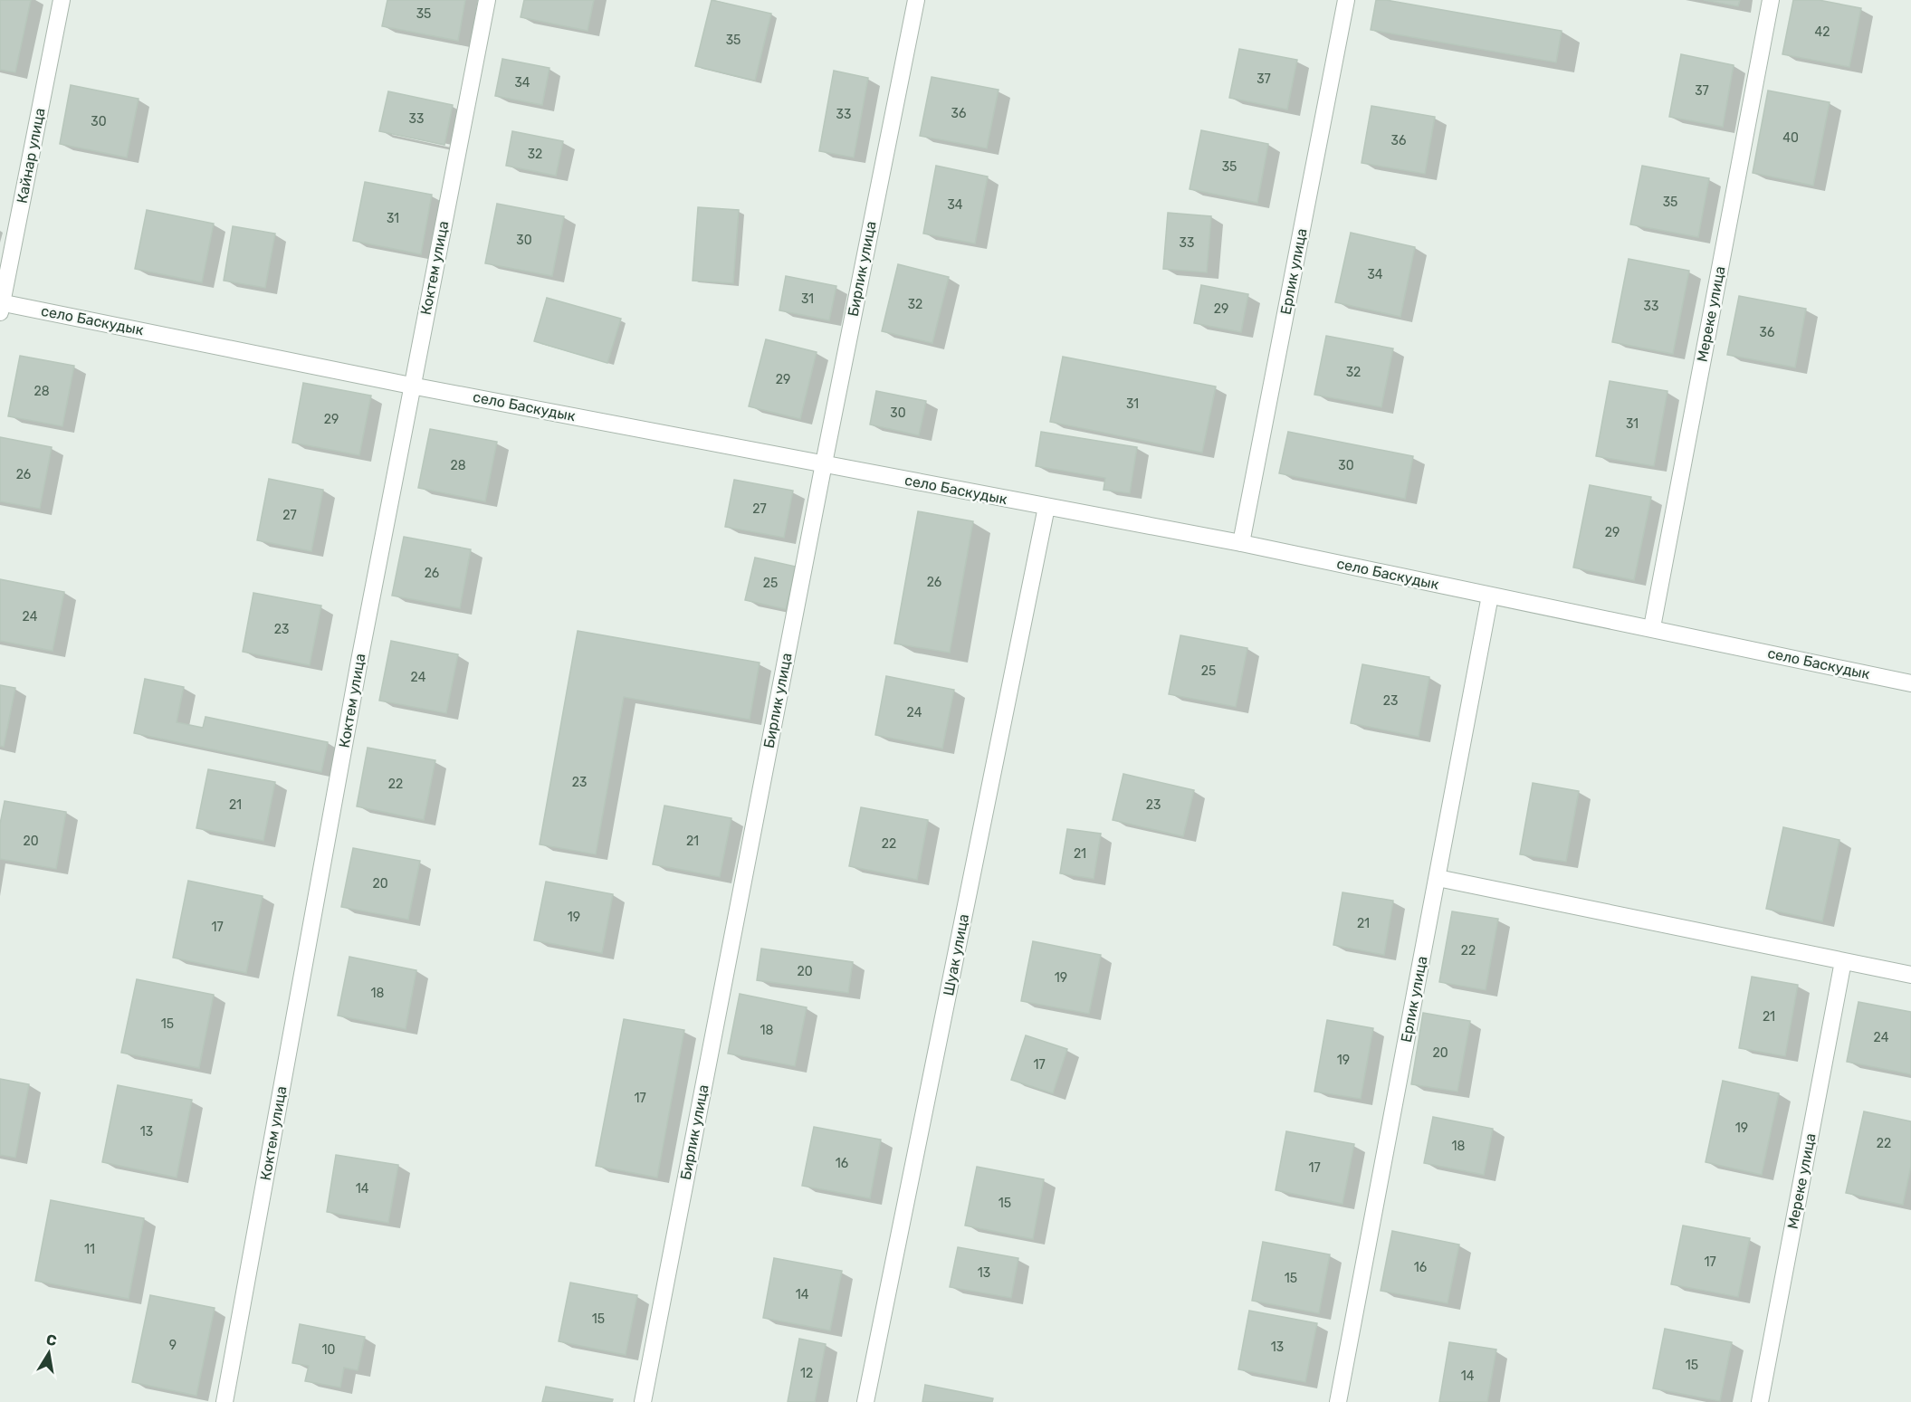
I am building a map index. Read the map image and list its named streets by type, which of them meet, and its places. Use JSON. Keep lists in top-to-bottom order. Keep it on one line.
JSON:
{"streets":{"street":["Кайнар улица","Коктем улица","Бирлик улица","Ерлик улица","Мереке улица","село Баскудык","Шуак улица"]},"crossings":[["Кайнар улица","село Баскудык"],["Коктем улица","село Баскудык"],["Бирлик улица","село Баскудык"],["Ерлик улица","село Баскудык"],["Мереке улица","село Баскудык"],["село Баскудык","Шуак улица"]],"house_numbers":["35","42","35","37","34","37","36","33","33","30","40","36","32","35","35","34","31","30","33","34","31","32","33","29","36","32","29","28","31","30","29","31","28","30","26","27","27","29","26","26","25","24","23","25","24","23","24","23","22","21","23","20","21","22","21","20","19","21","17","22","20","19","18","21","15","18","24","20","19","17","17","19","13","22","18","16","17","14","15","11","17","16","13","15","14","15","9","13","10","15","12","14"],"north":"top"}
